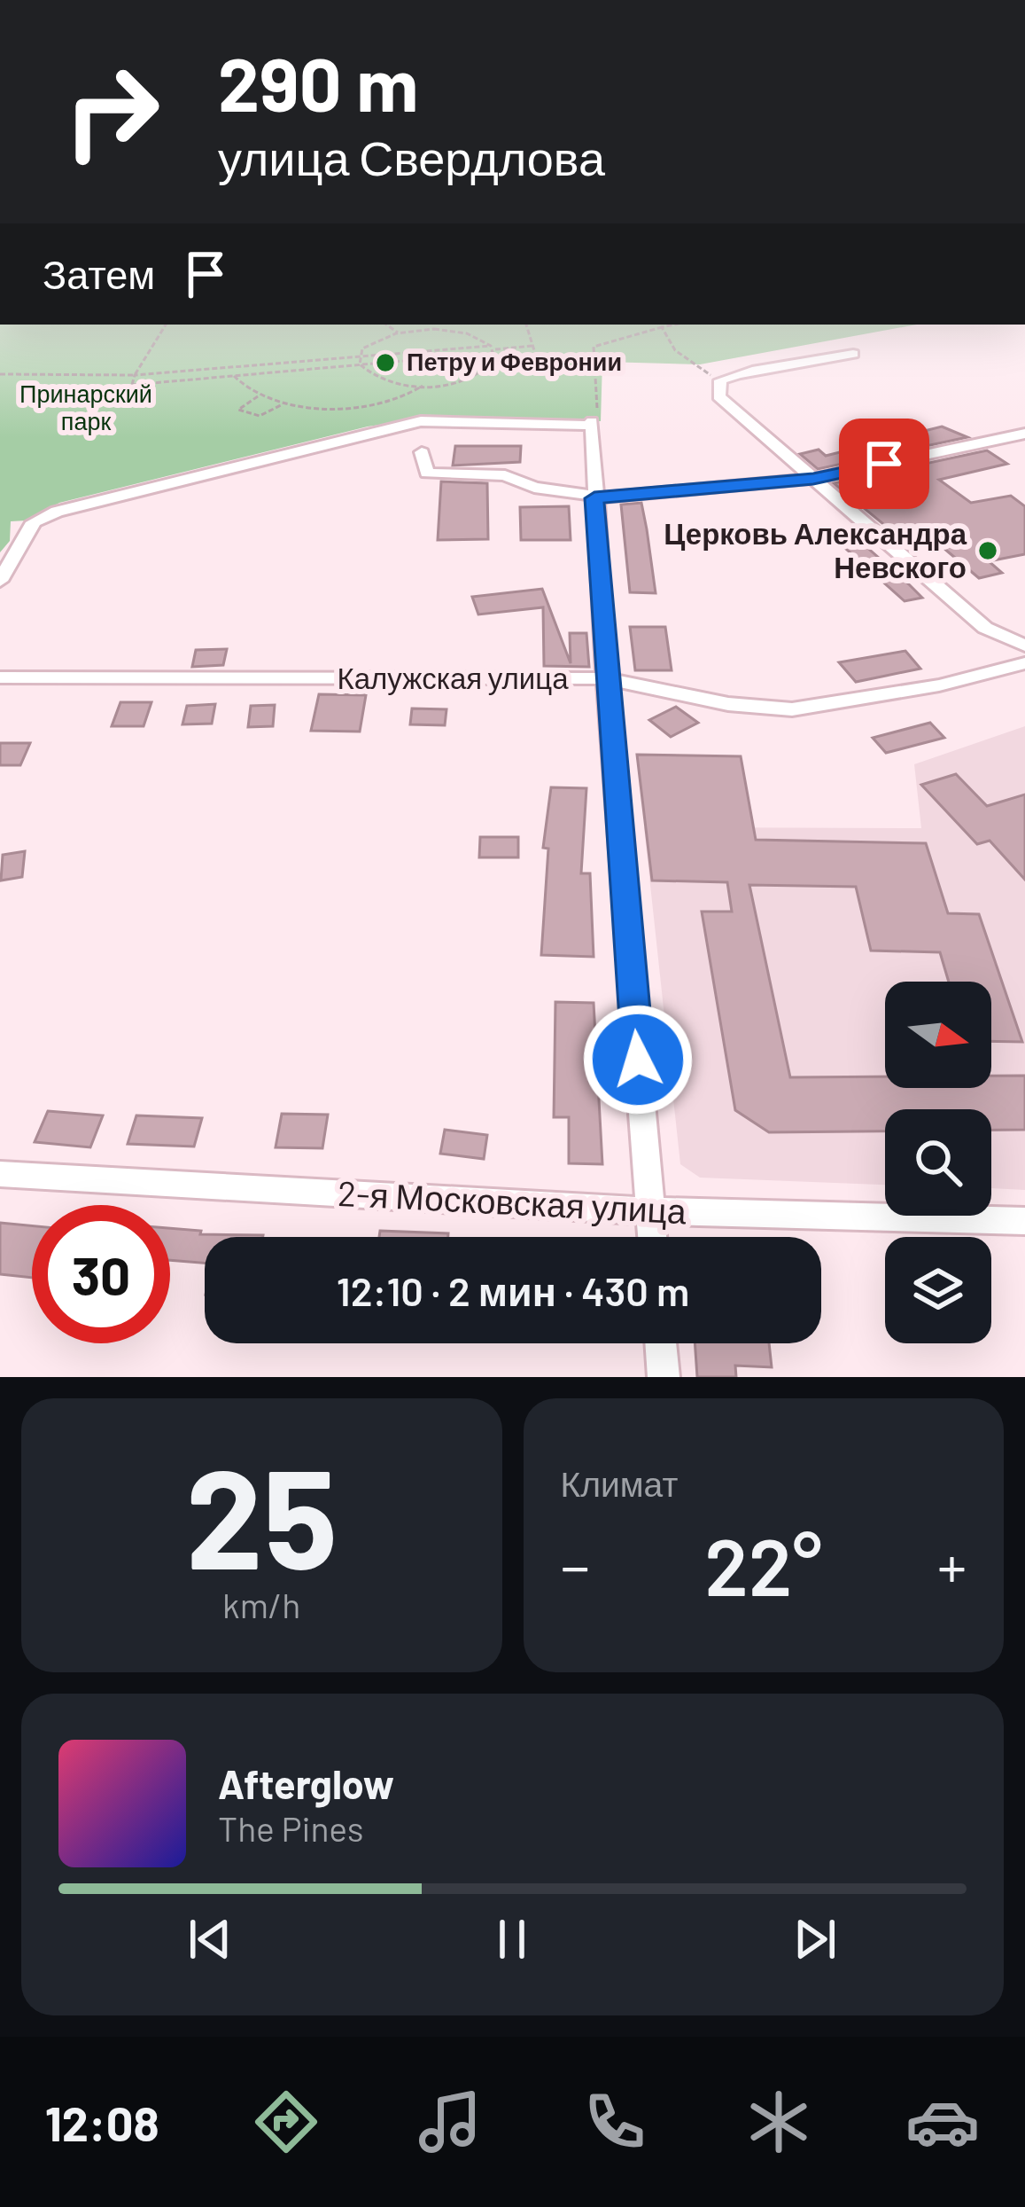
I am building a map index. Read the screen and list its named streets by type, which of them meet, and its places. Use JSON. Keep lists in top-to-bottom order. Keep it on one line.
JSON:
{"streets":{"street":["Калужская улица","2-я Московская улица"]},"parks":["Принарский парк"],"places":["Петру и Февронии","Церковь Александра Невского"],"north":"right","page":{"turn":["290 m","улица Свердлова"],"then":"Затем","limit":"30","trip":"12:10 · 2 мин · 430 m","tile":[["25","km/h"],"Климат"],"heat":["−","22°","+"],"song":["Afterglow","The Pines"],"tabs":"12:08"}}
